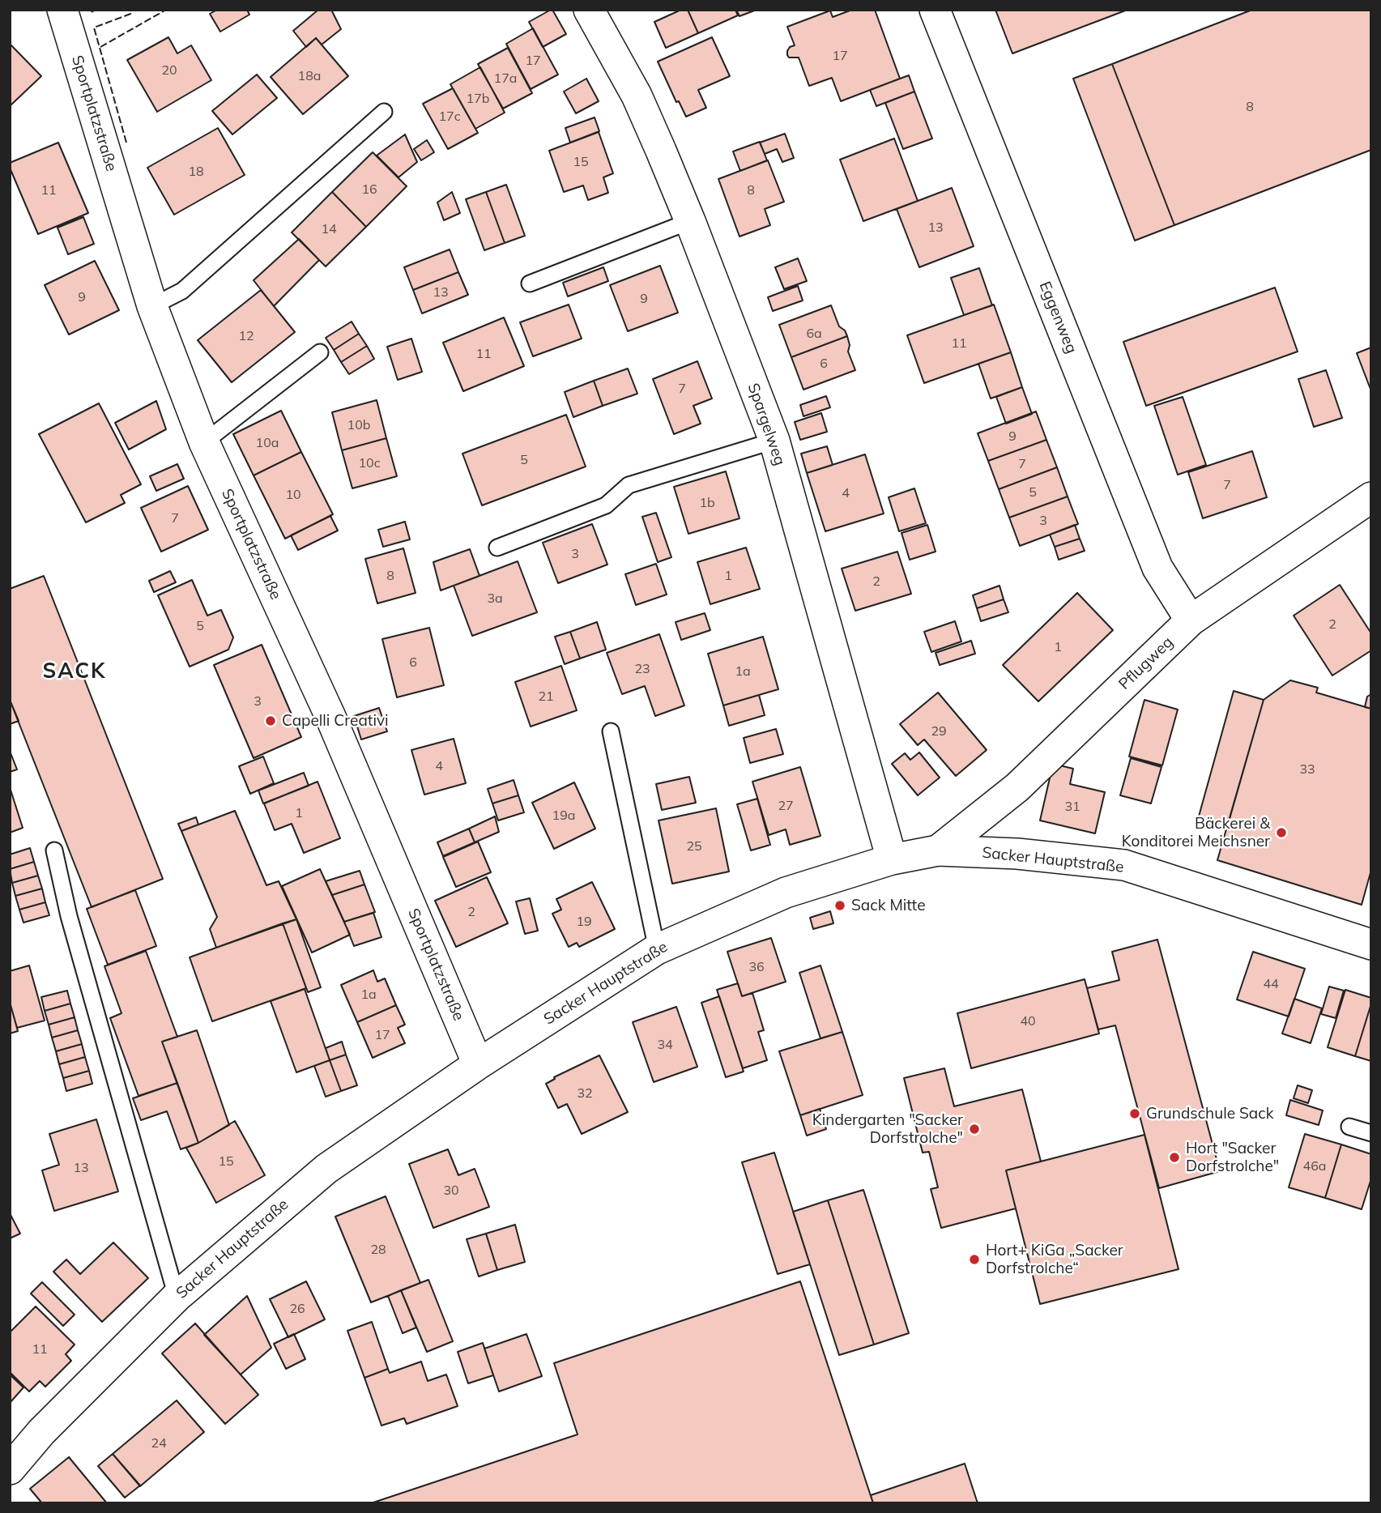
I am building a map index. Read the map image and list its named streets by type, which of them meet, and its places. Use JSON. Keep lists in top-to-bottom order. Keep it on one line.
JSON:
{"streets":{"street":["Sportplatzstraße","Eggenweg","Spargelweg","Pflugweg","Sacker Hauptstraße"]},"crossings":[["Sportplatzstraße","Sacker Hauptstraße"],["Eggenweg","Pflugweg"],["Spargelweg","Sacker Hauptstraße"],["Pflugweg","Sacker Hauptstraße"]],"districts":["SACK"],"places":["Capelli Creativi","Bäckerei & Konditorei Meichsner","Sack Mitte","Grundschule Sack","Kindergarten \"Sacker Dorfstrolche\"","Hort \"Sacker Dorfstrolche\"","Hort+ KiGa „Sacker Dorfstrolche“"],"house_numbers":["17","17","20","18a","17a","17b","8","17c","15","18","16","11","8","13","14","13","9","9","6a","12","11","11","6","7","10b","9","10a","5","10c","7","7","5","4","10","1b","7","3","3","8","1","2","3a","2","5","1","6","23","1a","21","3","29","4","33","27","31","1","19a","25","2","19","36","44","1a","40","17","34","32","15","46a","13","30","28","26","11","24"]}
